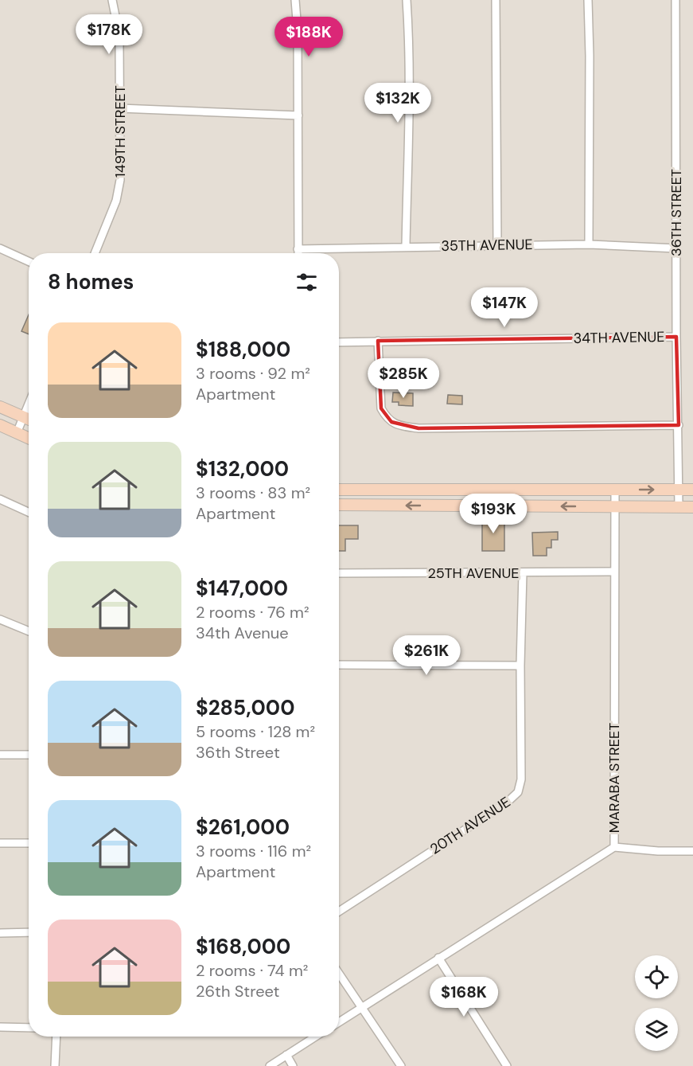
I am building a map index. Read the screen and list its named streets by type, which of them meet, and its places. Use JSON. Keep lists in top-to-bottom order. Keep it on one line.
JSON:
{"streets":{"street":["149TH STREET","36TH STREET","35TH AVENUE","34TH AVENUE","25TH AVENUE","MARABA STREET","20TH AVENUE"]},"crossings":[["36TH STREET","35TH AVENUE"],["36TH STREET","34TH AVENUE"],["25TH AVENUE","MARABA STREET"],["25TH AVENUE","20TH AVENUE"]],"page":{"price":["$178K","$188K","$132K","$147K","$285K","$193K","$261K","$168K"],"heading":"8 homes","list":[{"name":"$188,000","note":"3 rooms · 92 m² · Apartment"},{"name":"$132,000","note":"3 rooms · 83 m² · Apartment"},{"name":"$147,000","note":"2 rooms · 76 m² · 34th Avenue"},{"name":"$285,000","note":"5 rooms · 128 m² · 36th Street"},{"name":"$261,000","note":"3 rooms · 116 m² · Apartment"},{"name":"$168,000","note":"2 rooms · 74 m² · 26th Street"}]}}
